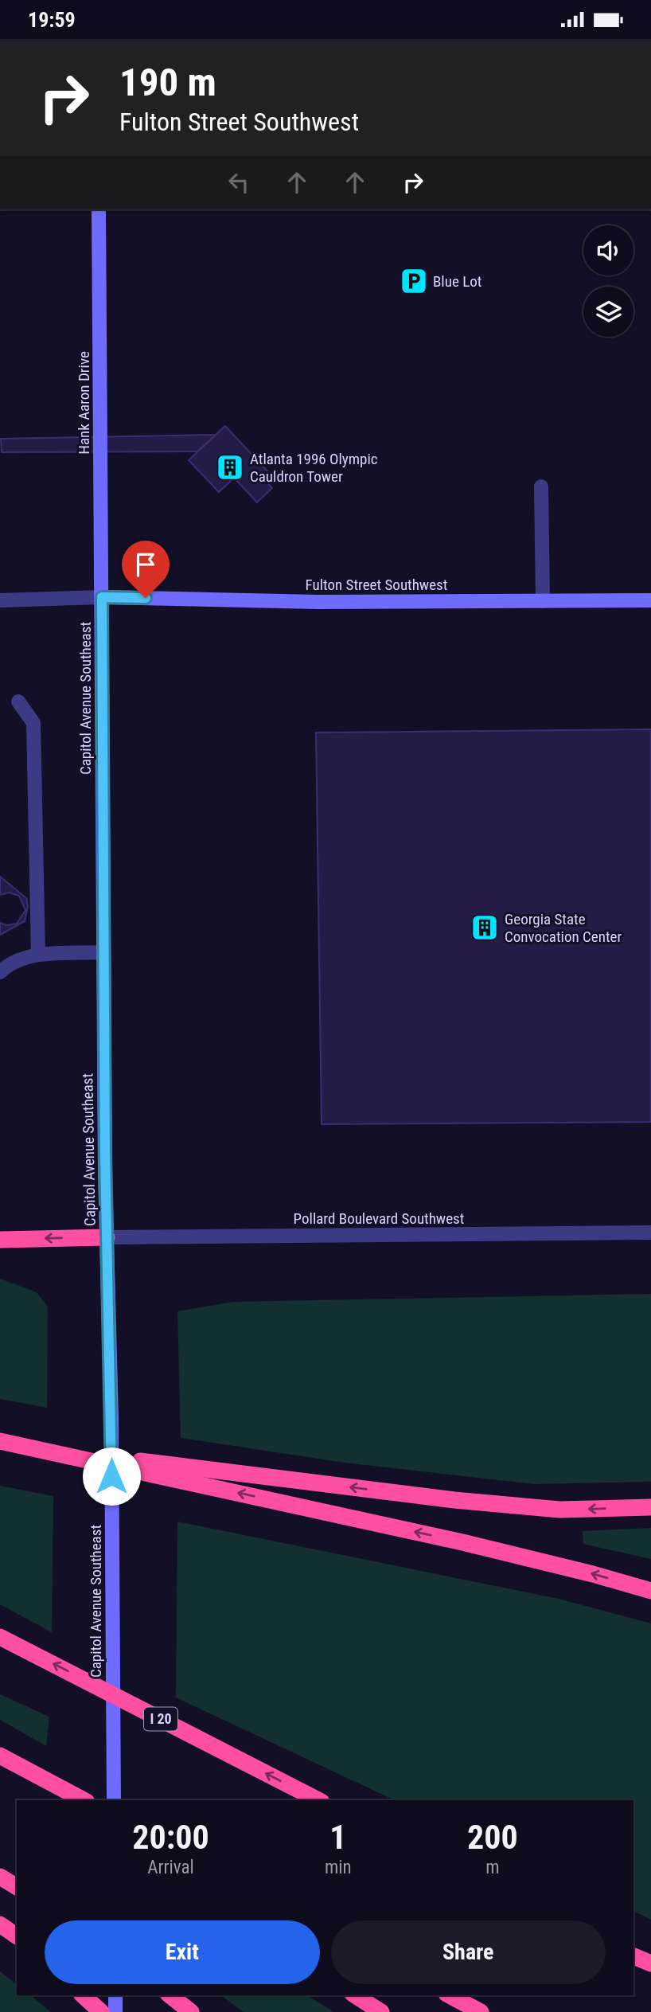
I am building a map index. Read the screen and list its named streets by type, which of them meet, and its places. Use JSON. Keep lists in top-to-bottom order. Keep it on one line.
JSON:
{"streets":{"highway":["I 20"],"main road":["Hank Aaron Drive","Fulton Street Southwest","Capitol Avenue Southeast"],"street":["Pollard Boulevard Southwest"]},"crossings":[["Hank Aaron Drive","Fulton Street Southwest"],["Hank Aaron Drive","Capitol Avenue Southeast"],["Fulton Street Southwest","Capitol Avenue Southeast"],["Capitol Avenue Southeast","Pollard Boulevard Southwest"]],"places":{"parking":["Blue Lot"],"building":["Atlanta 1996 Olympic Cauldron Tower","Georgia State Convocation Center"]},"page":{"status":"19:59","turn":["190 m","Fulton Street Southwest"],"eta":["20:00","Arrival","1","min","200","m"],"buttons":["Exit","Share"]}}
